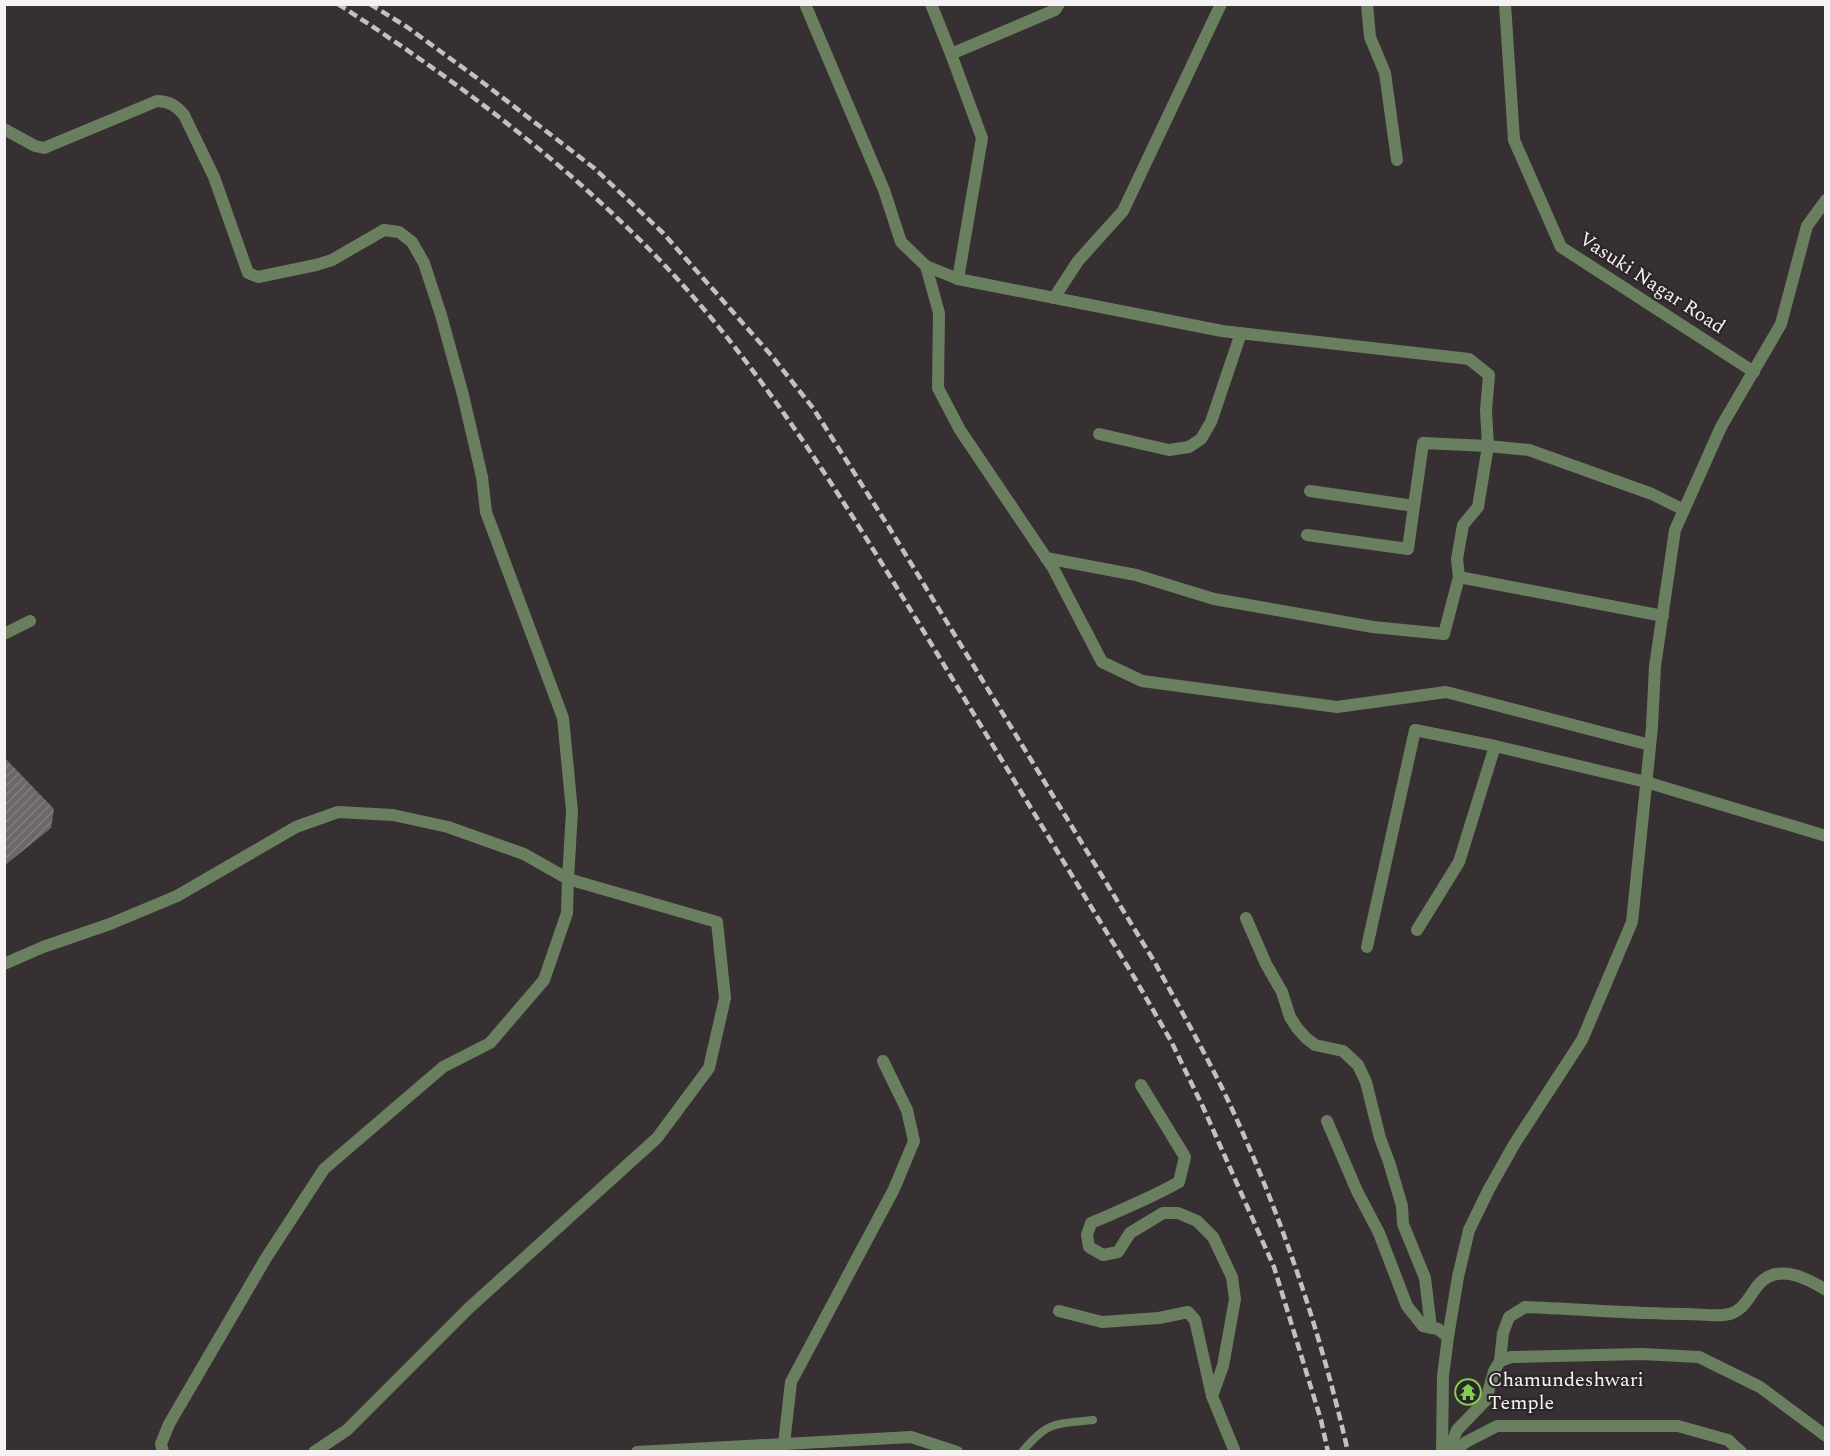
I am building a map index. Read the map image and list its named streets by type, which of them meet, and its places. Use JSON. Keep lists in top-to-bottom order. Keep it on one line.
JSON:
{"streets":{"street":["Vasuki Nagar Road"]},"places":{"temple":["Chamundeshwari Temple"]}}
